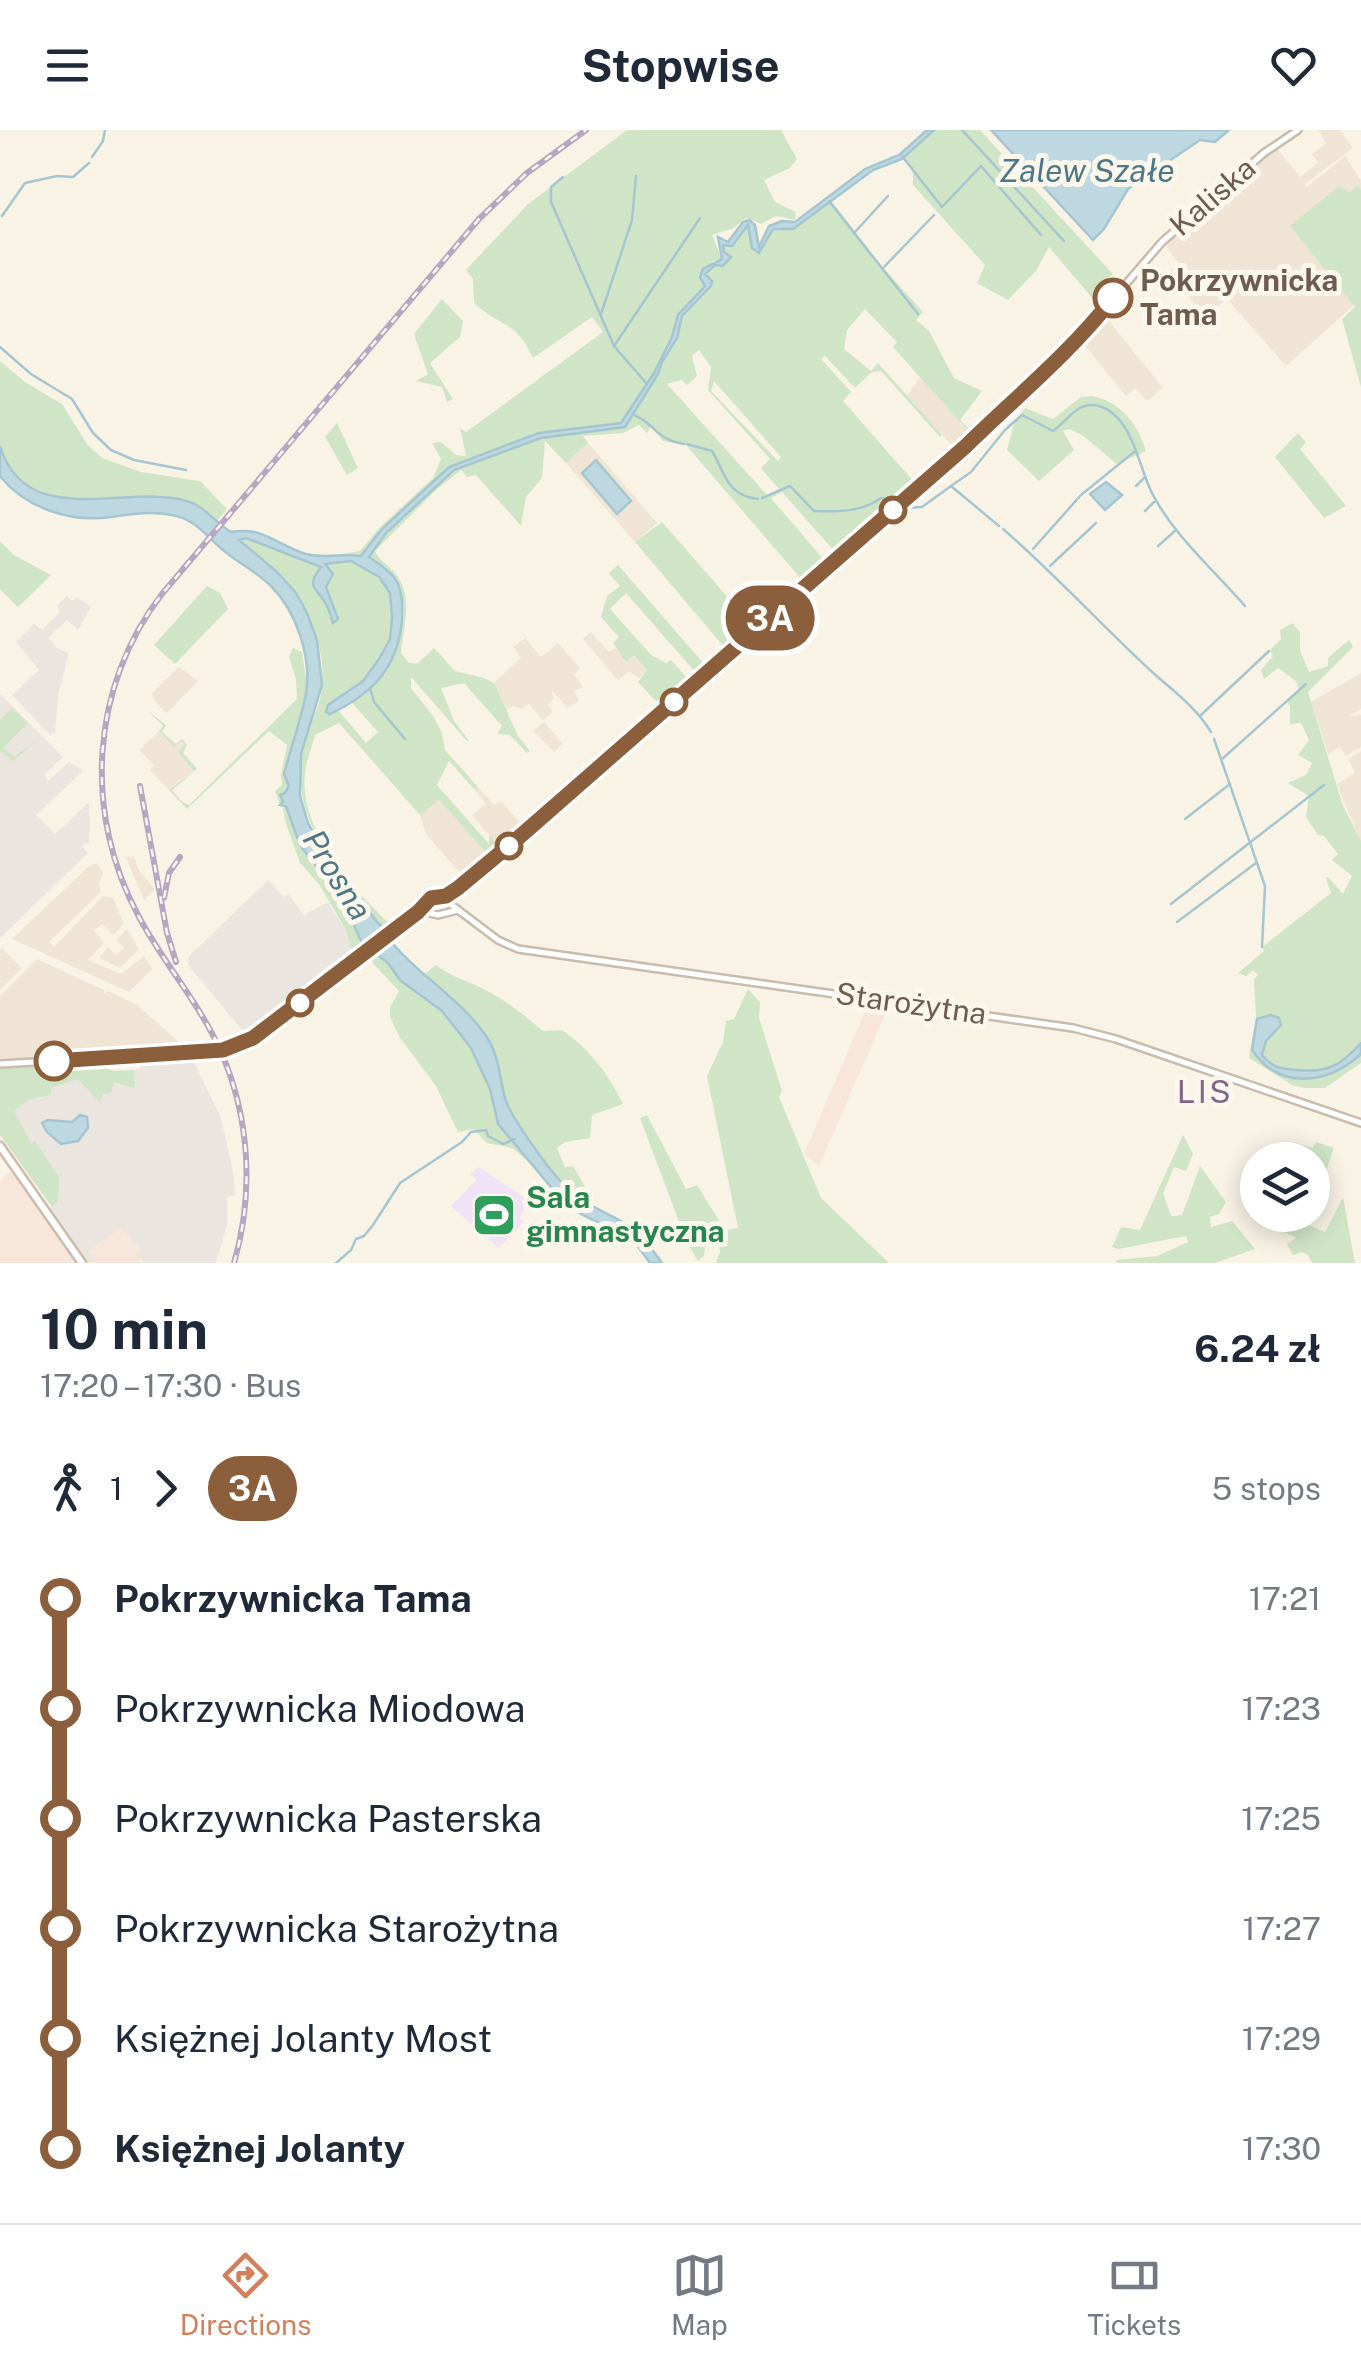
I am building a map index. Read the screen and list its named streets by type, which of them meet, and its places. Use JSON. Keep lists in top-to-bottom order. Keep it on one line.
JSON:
{"streets":{"street":["Kaliska","Starożytna"]},"crossings":[["Kaliska","Starożytna"]],"districts":["LIS"],"water":["Zalew Szałe","Prosna"],"places":{"other":["Pokrzywnicka Tama"],"sports":["Sala gimnastyczna"]},"lines":["bus line 3A"],"page":{"header":"Stopwise","on_map":"3A","heading":["10 min","17:20 – 17:30 · Bus","6.24 zł"],"legs":["1","3A","5 stops"],"list":[{"name":"Pokrzywnicka Tama","value":"17:21"},{"name":"Pokrzywnicka Miodowa","value":"17:23"},{"name":"Pokrzywnicka Pasterska","value":"17:25"},{"name":"Pokrzywnicka Starożytna","value":"17:27"},{"name":"Księżnej Jolanty Most","value":"17:29"},{"name":"Księżnej Jolanty","value":"17:30"}],"tabs":["Directions","Map","Tickets"]}}
